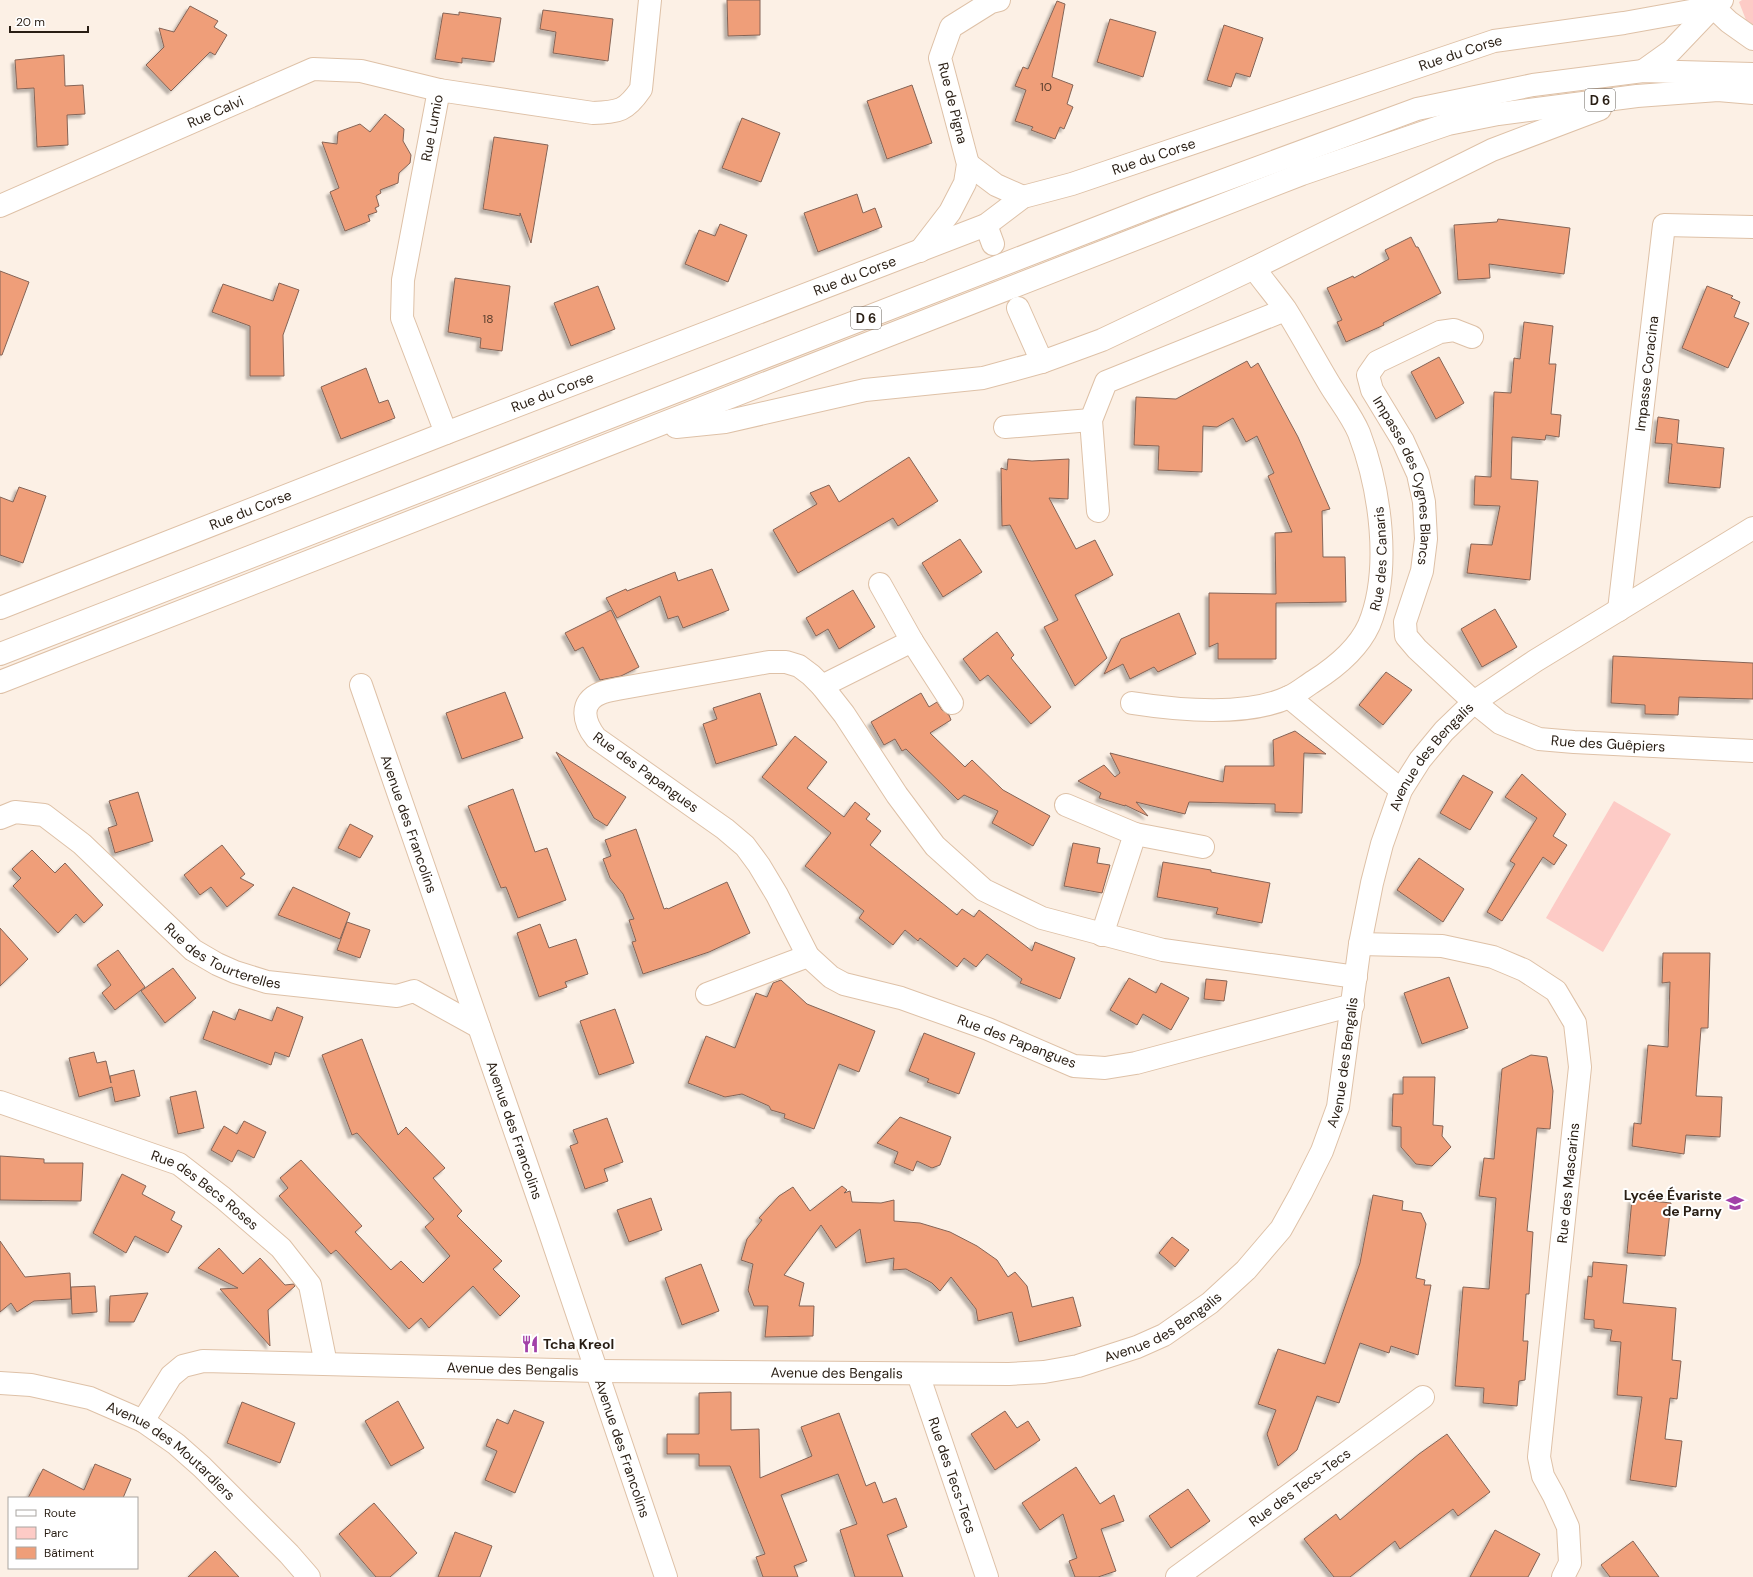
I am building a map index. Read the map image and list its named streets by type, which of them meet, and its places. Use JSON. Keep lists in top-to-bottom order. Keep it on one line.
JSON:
{"streets":{"street":["Rue du Corse","D 6","Rue de Pigna","Rue Calvi","Rue Lumio","Impasse Coracina","Impasse des Cygnes Blancs","Rue des Canaris","Rue des Guêpiers","Avenue des Bengalis","Rue des Papangues","Avenue des Francolins","Rue des Tourterelles","Rue des Mascarins","Rue des Becs Roses","Avenue des Moutardiers","Rue des Tecs-Tecs"]},"crossings":[["Rue du Corse","Rue de Pigna"],["Rue du Corse","Rue Lumio"],["Rue Calvi","Rue Lumio"],["Impasse Coracina","Avenue des Bengalis"],["Impasse des Cygnes Blancs","Rue des Guêpiers"],["Impasse des Cygnes Blancs","Avenue des Bengalis"],["Rue des Guêpiers","Avenue des Bengalis"],["Avenue des Bengalis","Rue des Papangues"],["Avenue des Bengalis","Avenue des Francolins"],["Avenue des Bengalis","Rue des Mascarins"],["Avenue des Bengalis","Rue des Becs Roses"],["Avenue des Bengalis","Avenue des Moutardiers"],["Avenue des Bengalis","Rue des Tecs-Tecs"],["Avenue des Francolins","Rue des Tourterelles"]],"places":{"school or university":["Lycée Évariste de Parny"],"restaurant":["Tcha Kreol"]},"house_numbers":["10","18"],"legend":["Route","Parc","Bâtiment"],"scale_bar":"20 m"}
